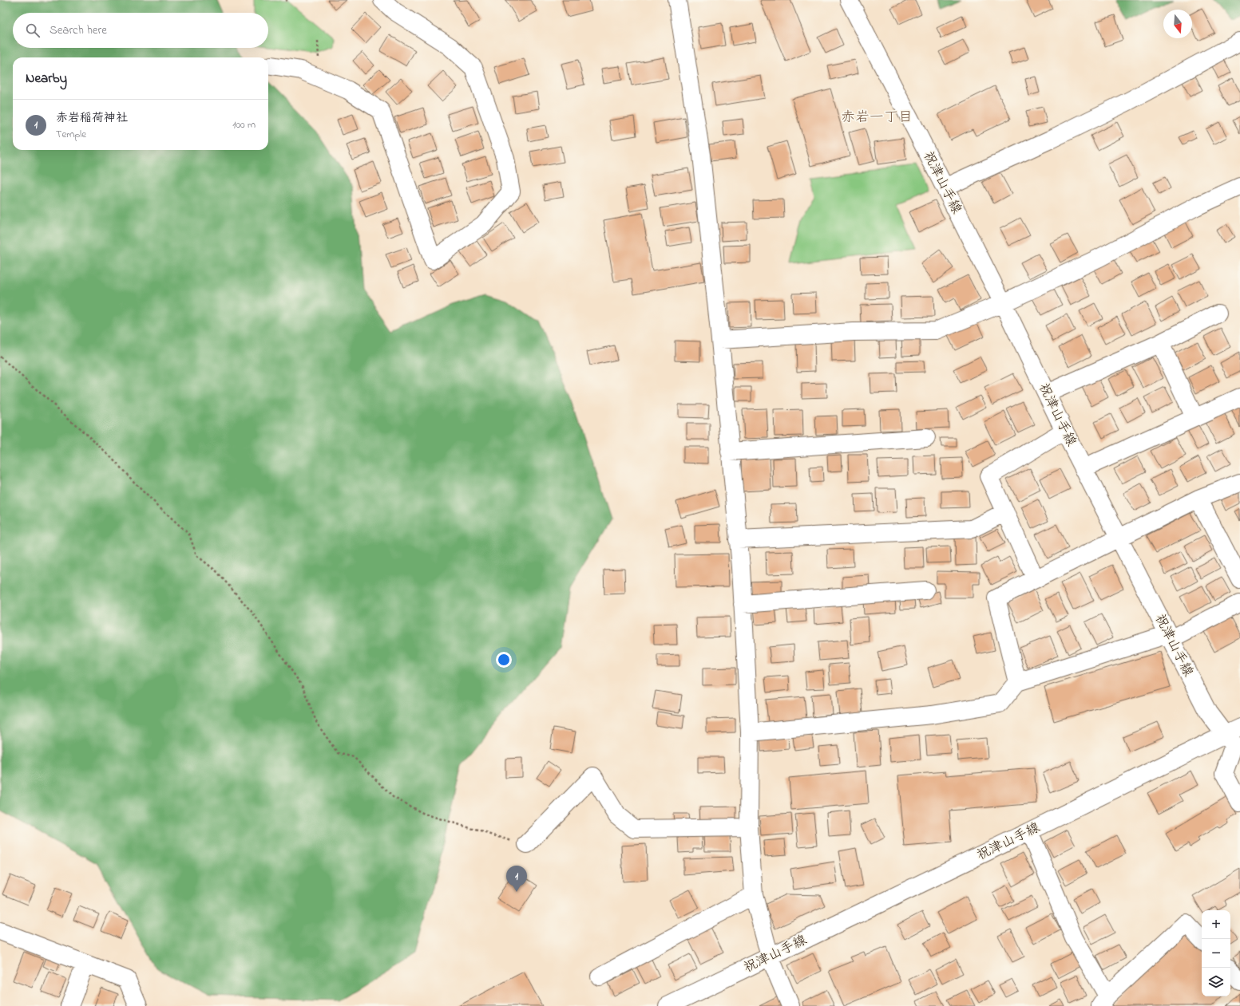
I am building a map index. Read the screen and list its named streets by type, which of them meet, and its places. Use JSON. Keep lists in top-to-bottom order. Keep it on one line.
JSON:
{"streets":{"street":["祝津山手線"]},"districts":["赤岩一丁目"],"north":"bottom","page":{"search":"Search here","heading":"Nearby","list":[{"mark":"1","name":"赤岩稲荷神社","note":"Temple","value":"100 m"}],"pins":"1","map_buttons":["+","−"]}}
